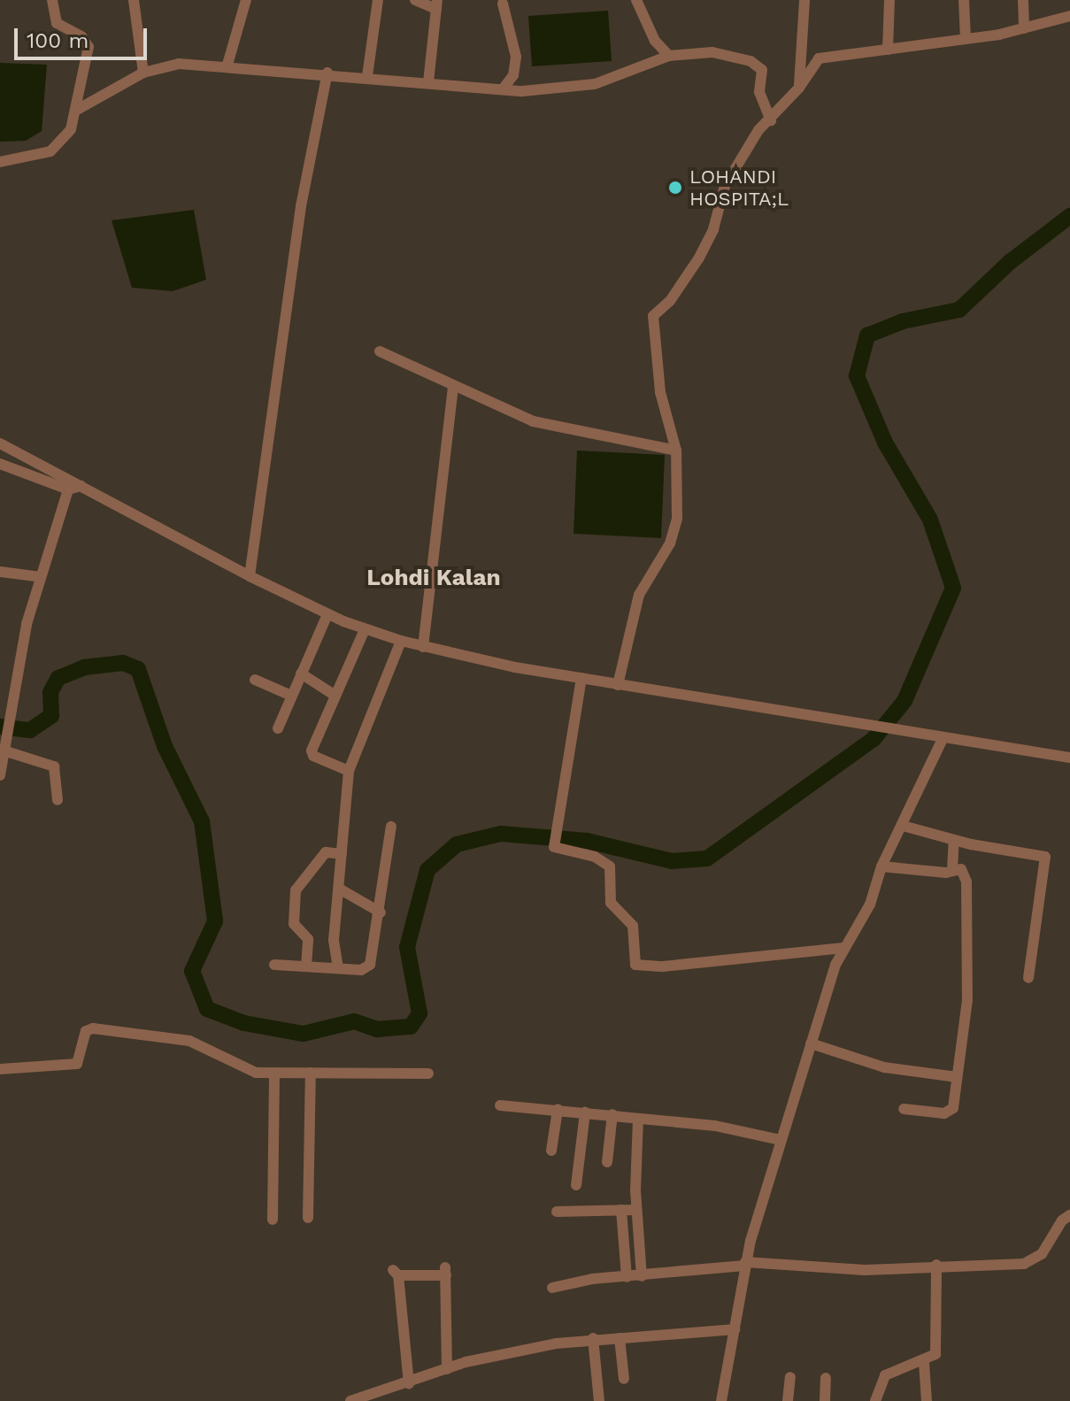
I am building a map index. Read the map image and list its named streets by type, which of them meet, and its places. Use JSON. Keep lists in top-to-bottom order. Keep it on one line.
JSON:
{"districts":["Lohdi Kalan"],"places":["LOHANDI HOSPITA;L"],"scale_bar":"100 m"}
